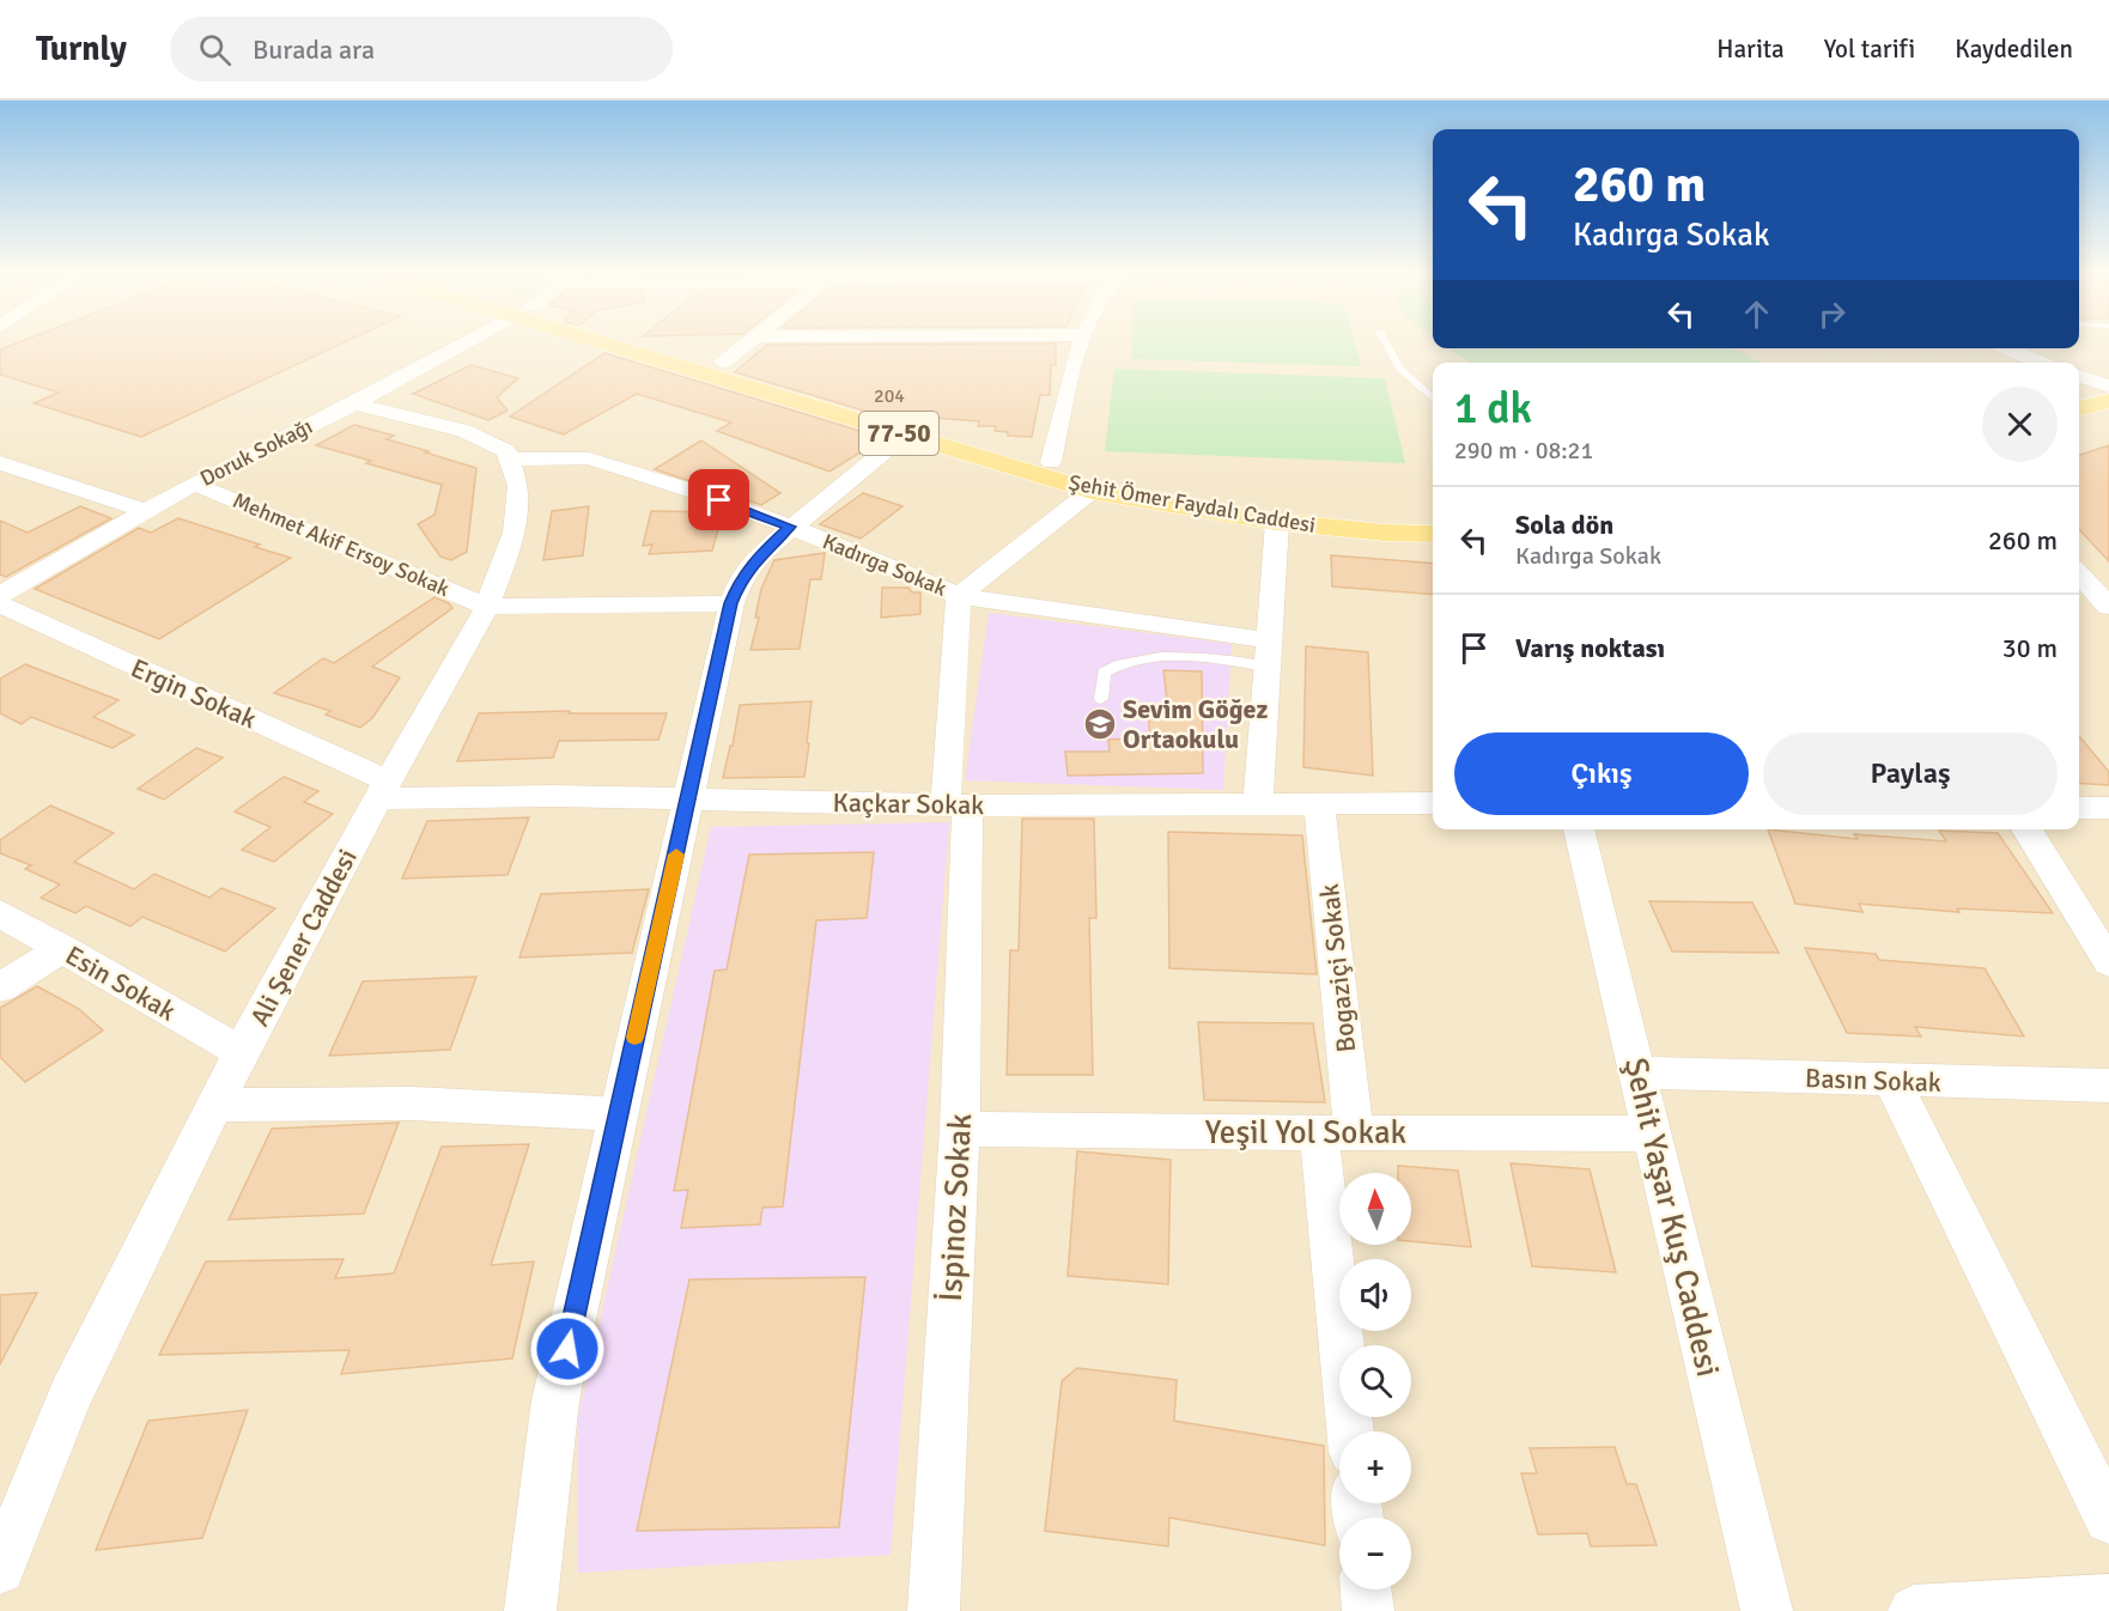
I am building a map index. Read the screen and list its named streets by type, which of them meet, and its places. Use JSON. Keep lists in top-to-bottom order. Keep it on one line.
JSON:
{"streets":{"main road":["77-50","Şehit Ömer Faydalı Caddesi"],"street":["Doruk Sokağı","Mehmet Akif Ersoy Sokak","Kadırga Sokak","Ergin Sokak","Kaçkar Sokak","Ali Şener Caddesi","Bogaziçi Sokak","Esin Sokak","Basın Sokak","Yeşil Yol Sokak","İspinoz Sokak","Şehit Yaşar Kuş Caddesi"]},"crossings":[["Doruk Sokağı","Mehmet Akif Ersoy Sokak"],["Mehmet Akif Ersoy Sokak","Ali Şener Caddesi"],["Kadırga Sokak","Ali Şener Caddesi"],["Kadırga Sokak","İspinoz Sokak"],["Ergin Sokak","Kaçkar Sokak"],["Ergin Sokak","Ali Şener Caddesi"],["Kaçkar Sokak","Ali Şener Caddesi"],["Kaçkar Sokak","Bogaziçi Sokak"],["Kaçkar Sokak","İspinoz Sokak"],["Ali Şener Caddesi","Esin Sokak"],["Bogaziçi Sokak","Yeşil Yol Sokak"],["Basın Sokak","Şehit Yaşar Kuş Caddesi"],["Yeşil Yol Sokak","İspinoz Sokak"],["Yeşil Yol Sokak","Şehit Yaşar Kuş Caddesi"]],"places":{"school or university":["Sevim Göğez Ortaokulu"]},"house_numbers":["204"],"north":"top","page":{"header":"Turnly","search":"Burada ara","nav":["Harita","Yol tarifi","Kaydedilen"],"turn":["260 m","Kadırga Sokak"],"heading":["1 dk","290 m · 08:21"],"list":[{"name":"Sola dön","note":"Kadırga Sokak","value":"260 m"},{"name":"Varış noktası","value":"30 m"}],"buttons":["Çıkış","Paylaş"],"map_buttons":["+","−"]}}
